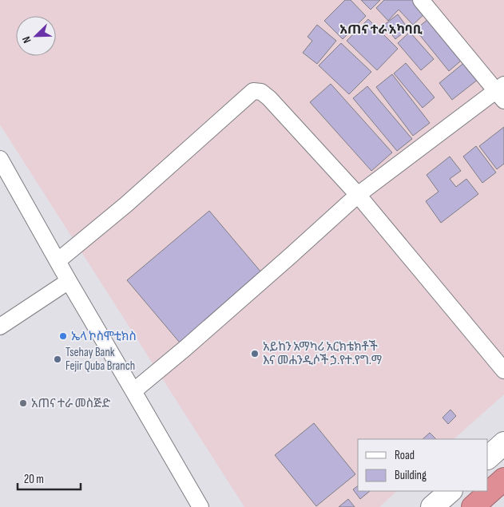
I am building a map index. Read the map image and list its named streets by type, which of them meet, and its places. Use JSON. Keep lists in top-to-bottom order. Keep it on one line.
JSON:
{"districts":["አጠና ተራ አካባቢ"],"places":["ኤላ ኮስሞቲክስ","አይከን አማካሪ አርክቴክቶች እና መሐንዲሶች ኃ.የተ.የግ.ማ","Tsehay Bank Fejir Quba Branch","አጠና ተራ መስጅድ"],"legend":["Road","Building"],"scale_bar":"20 m","north":"bottom left"}
